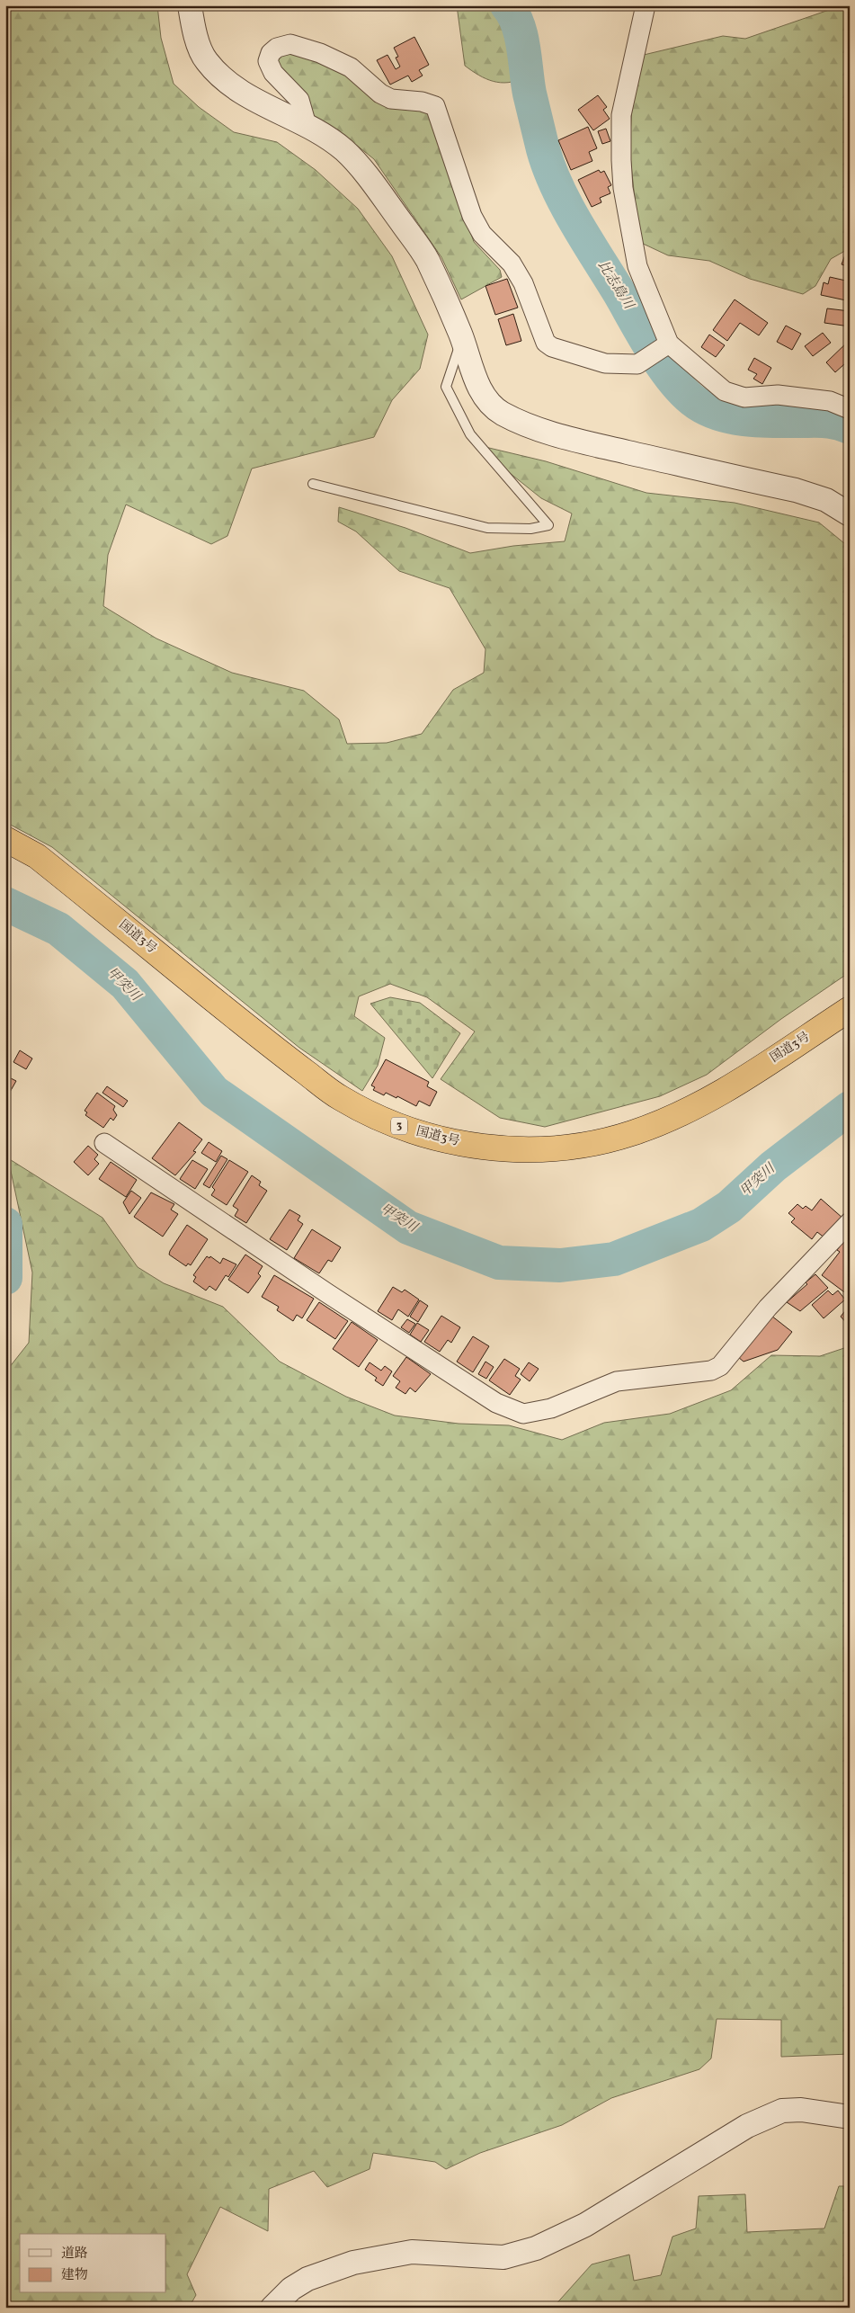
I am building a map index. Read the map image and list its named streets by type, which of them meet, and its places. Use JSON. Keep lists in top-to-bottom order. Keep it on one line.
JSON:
{"streets":{"highway":["国道3号","3"]},"water":["比志島川","甲突川"],"legend":["道路","建物"]}
